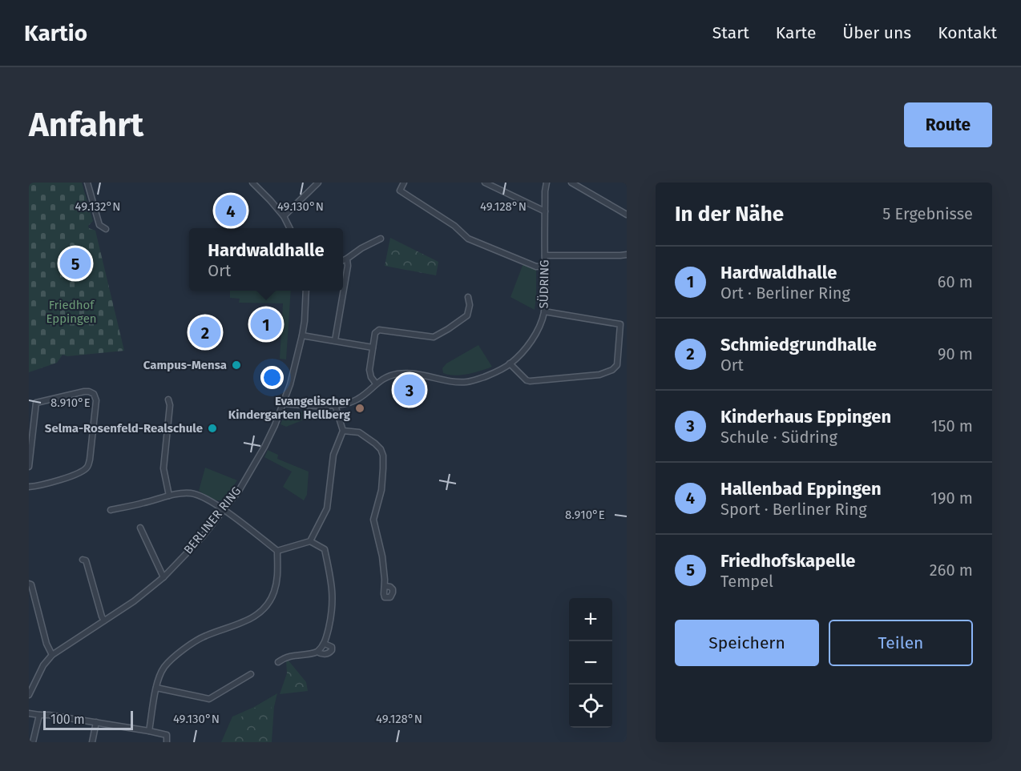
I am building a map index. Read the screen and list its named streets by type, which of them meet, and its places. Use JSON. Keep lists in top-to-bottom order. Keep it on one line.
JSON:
{"streets":{"street":["SÜDRING","BERLINER RING"]},"crossings":[["SÜDRING","BERLINER RING"]],"parks":["Friedhof Eppingen"],"places":["Campus-Mensa","Evangelischer Kindergarten Hellberg","Selma-Rosenfeld-Realschule"],"scale_bar":"100 m","page":{"header":"Kartio","nav":["Start","Karte","Über uns","Kontakt"],"buttons":["Route",["Speichern","Teilen"]],"title":"Anfahrt","heading":["In der Nähe","5 Ergebnisse"],"pins":["4","5","1","2","3"],"popup":["Hardwaldhalle","Ort"],"list":[{"mark":"1","name":"Hardwaldhalle","note":"Ort · Berliner Ring","value":"60 m"},{"mark":"2","name":"Schmiedgrundhalle","note":"Ort","value":"90 m"},{"mark":"3","name":"Kinderhaus Eppingen","note":"Schule · Südring","value":"150 m"},{"mark":"4","name":"Hallenbad Eppingen","note":"Sport · Berliner Ring","value":"190 m"},{"mark":"5","name":"Friedhofskapelle","note":"Tempel","value":"260 m"}],"map_buttons":["+","−"],"scale":"100 m"},"coordinates":["49.132°N","49.130°N","49.128°N","8.910°E"]}
